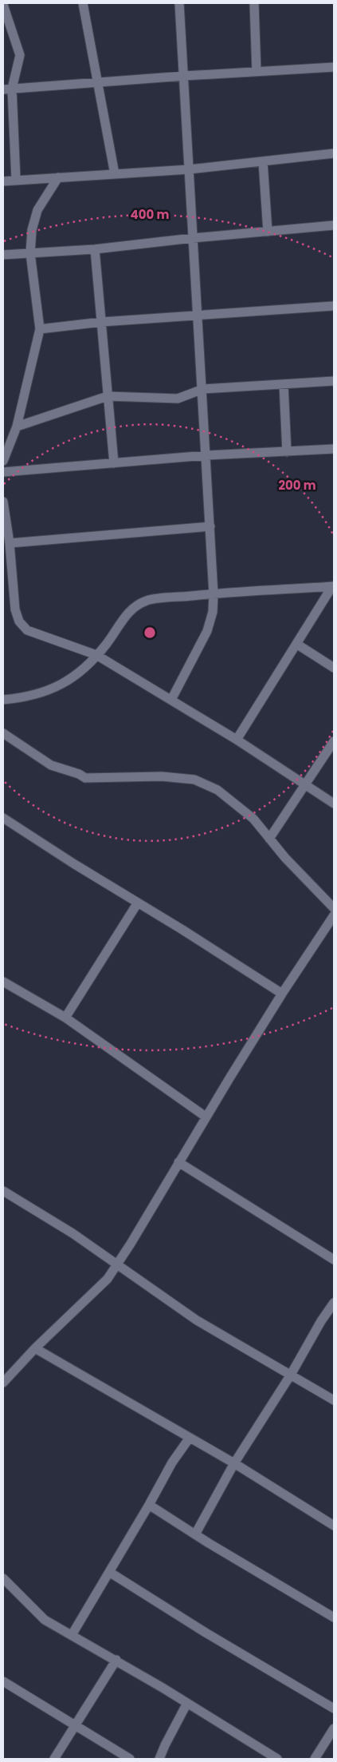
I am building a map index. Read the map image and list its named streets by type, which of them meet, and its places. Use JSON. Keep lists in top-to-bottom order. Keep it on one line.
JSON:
{"rings":["400 m","200 m"]}
